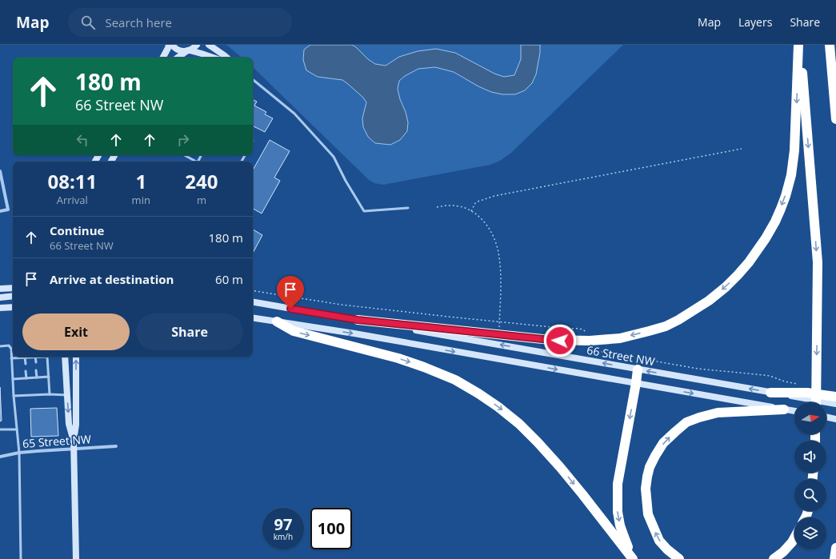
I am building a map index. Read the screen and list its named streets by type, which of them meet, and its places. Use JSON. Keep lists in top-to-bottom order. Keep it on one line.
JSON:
{"streets":{"main road":["66 Street NW"],"street":["65 Street NW"]},"north":"right","page":{"header":"Map","search":"Search here","nav":["Map","Layers","Share"],"turn":["180 m","66 Street NW"],"eta":["08:11","Arrival","1","min","240","m"],"list":[{"name":"Continue","note":"66 Street NW","value":"180 m"},{"name":"Arrive at destination","value":"60 m"}],"buttons":["Exit","Share"],"speed":"97 km/h","limit":"100"}}
